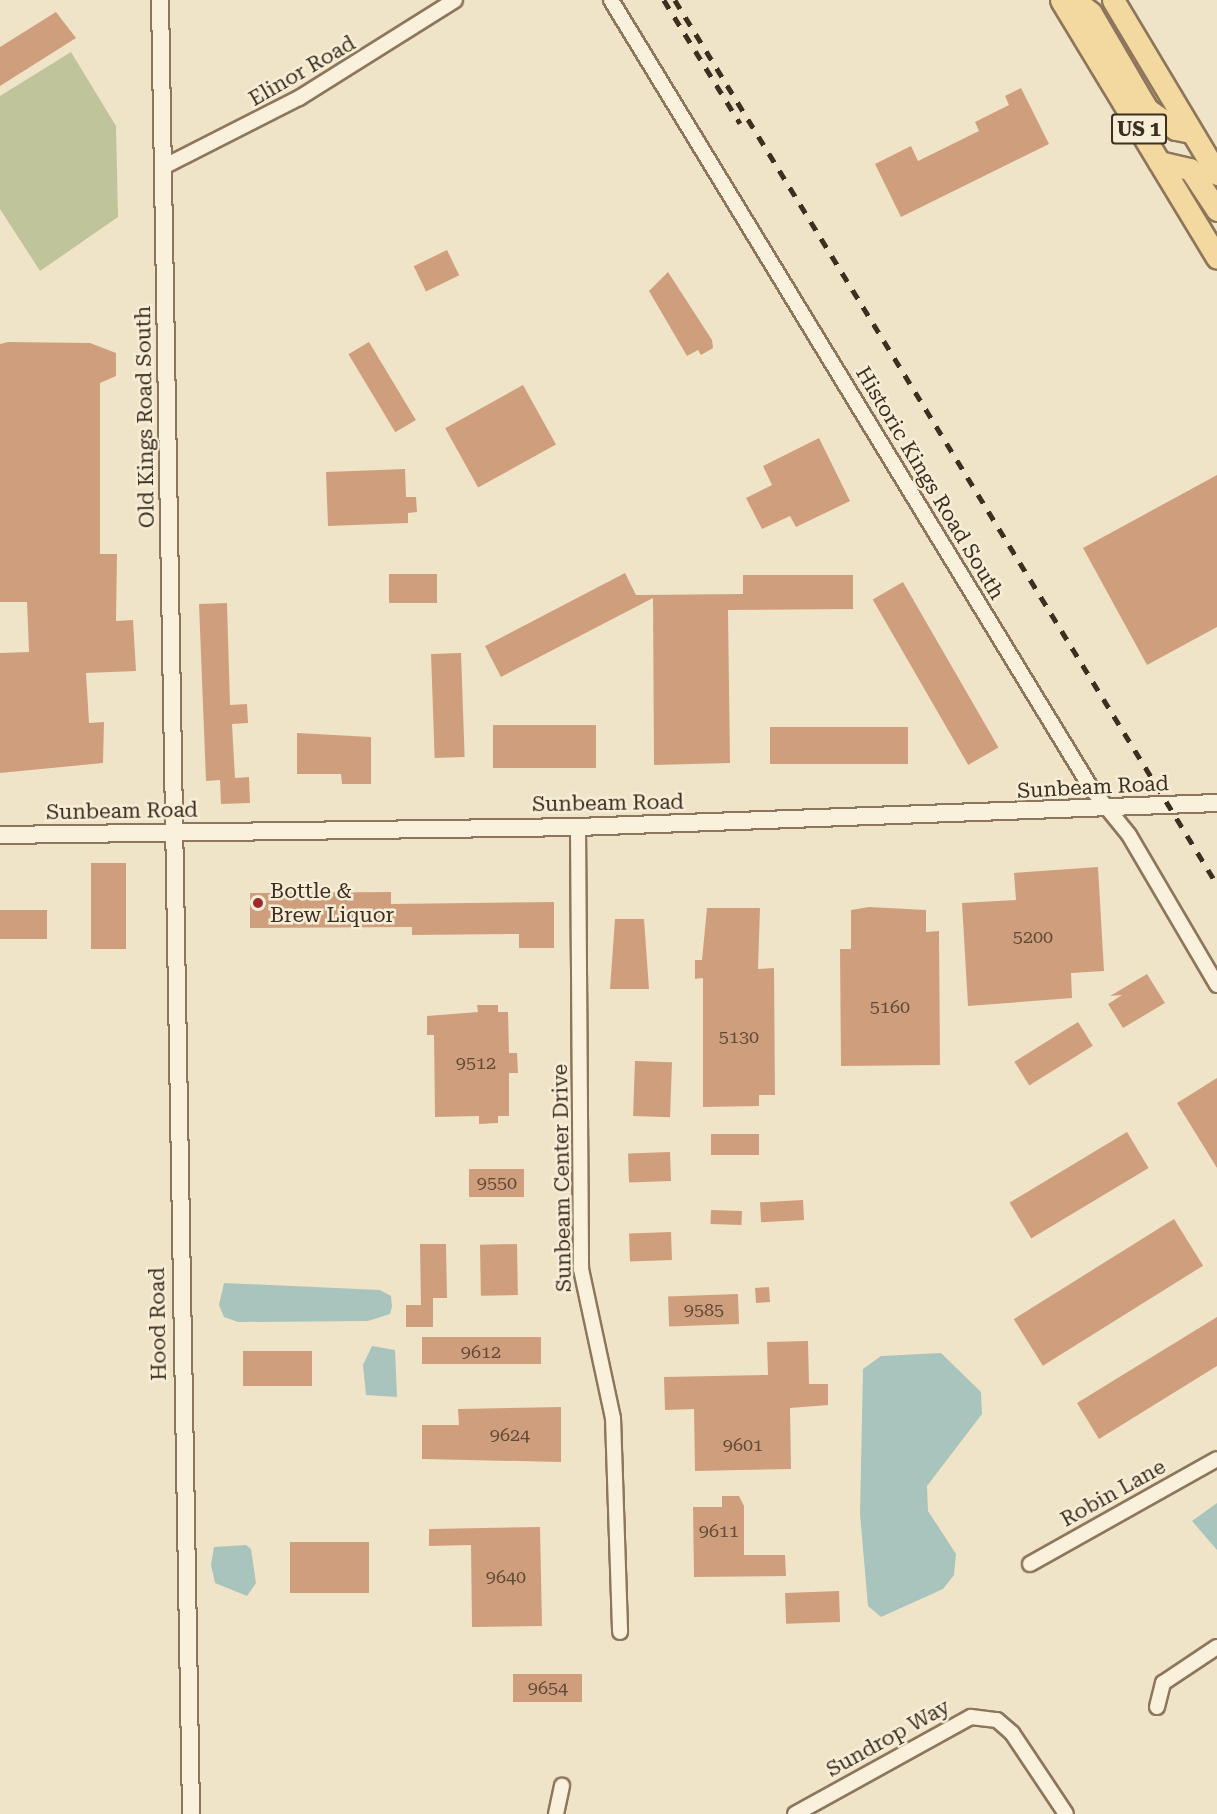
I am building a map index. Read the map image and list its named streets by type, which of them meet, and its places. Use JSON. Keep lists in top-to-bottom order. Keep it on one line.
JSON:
{"streets":{"main road":["US 1"],"street":["Elinor Road","Old Kings Road South","Historic Kings Road South","Sunbeam Road","Sunbeam Center Drive","Hood Road","Robin Lane","Sundrop Way"]},"crossings":[["Elinor Road","Old Kings Road South"],["Old Kings Road South","Sunbeam Road"],["Old Kings Road South","Hood Road"],["Historic Kings Road South","Sunbeam Road"],["Sunbeam Road","Sunbeam Center Drive"],["Sunbeam Road","Hood Road"]],"places":["Bottle & Brew Liquor"],"house_numbers":["5200","5160","5130","9512","9550","9585","9612","9624","9601","9611","9640","9654"]}
